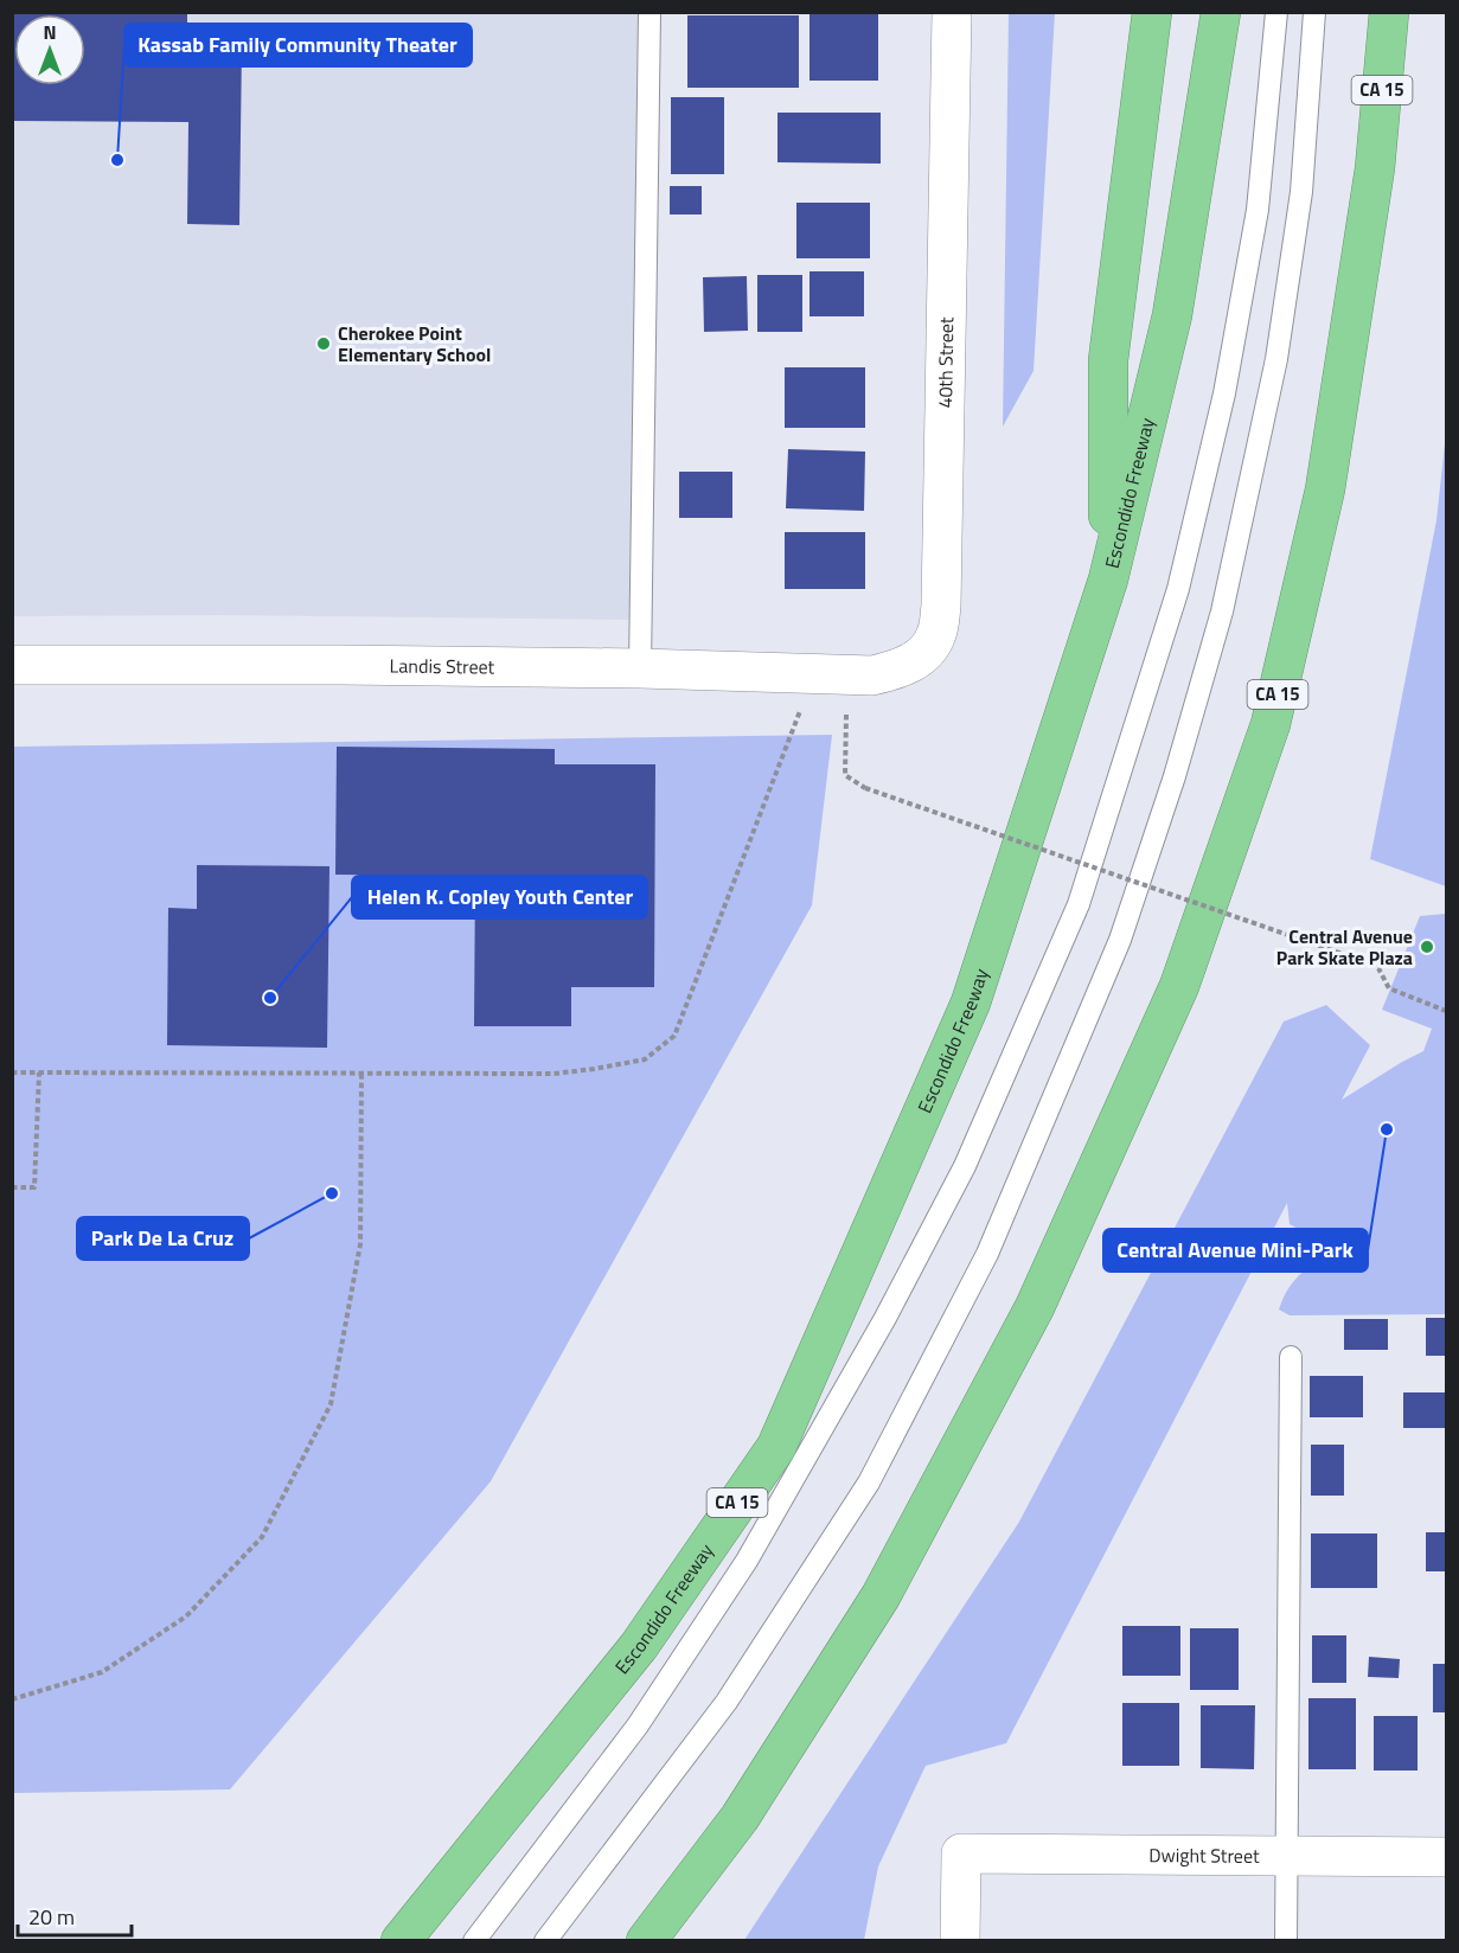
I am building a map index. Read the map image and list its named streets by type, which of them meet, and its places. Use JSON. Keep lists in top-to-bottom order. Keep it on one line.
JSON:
{"streets":{"highway":["CA 15","Escondido Freeway"],"street":["40th Street","Landis Street","Dwight Street"]},"crossings":[["40th Street","Landis Street"]],"places":["Kassab Family Community Theater","Cherokee Point Elementary School","Central Avenue Park Skate Plaza","Helen K. Copley Youth Center","Central Avenue Mini-Park","Park De La Cruz"],"scale_bar":"20 m","north":"top"}
